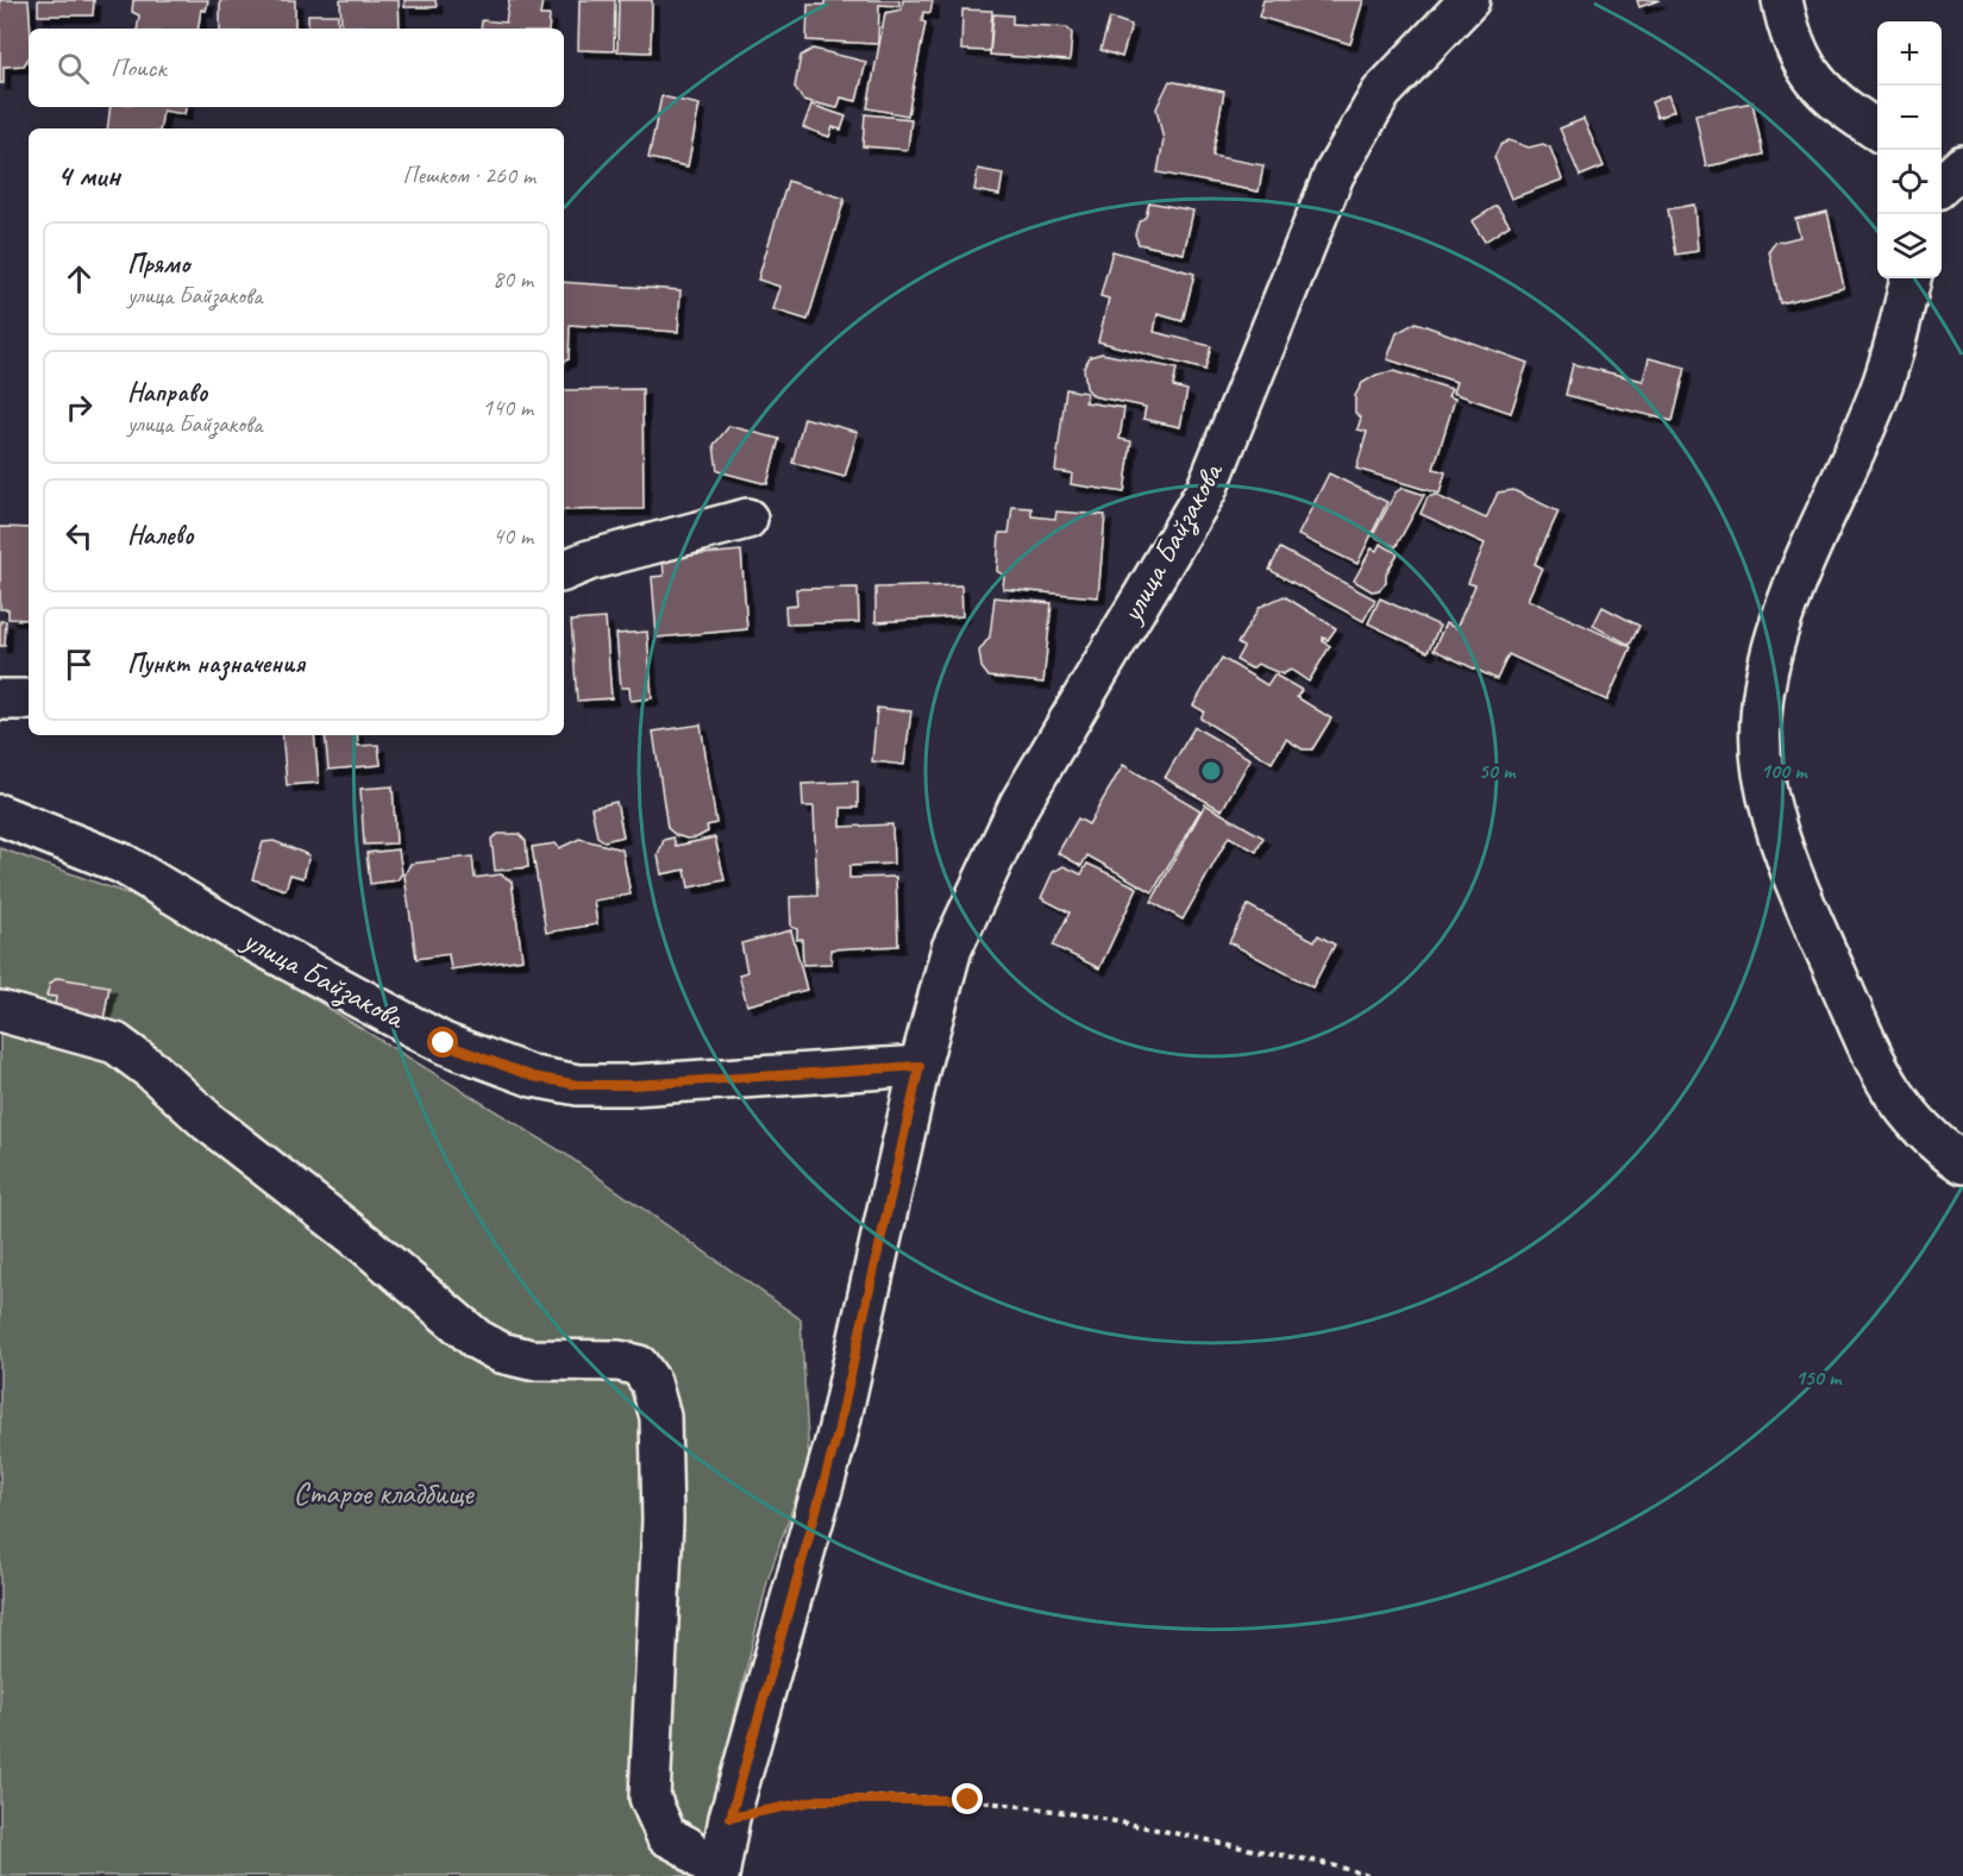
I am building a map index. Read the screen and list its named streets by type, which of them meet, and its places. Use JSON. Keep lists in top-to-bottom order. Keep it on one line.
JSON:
{"streets":{"street":["улица Байзакова"]},"parks":["Старое кладбище"],"page":{"map_buttons":["+","−"],"search":"Поиск","heading":["4 мин","Пешком · 260 m"],"list":[["Прямо","улица Байзакова","80 m"],["Направо","улица Байзакова","140 m"],["Налево","40 m"],"Пункт назначения"]},"rings":["50 m","100 m","150 m"]}
